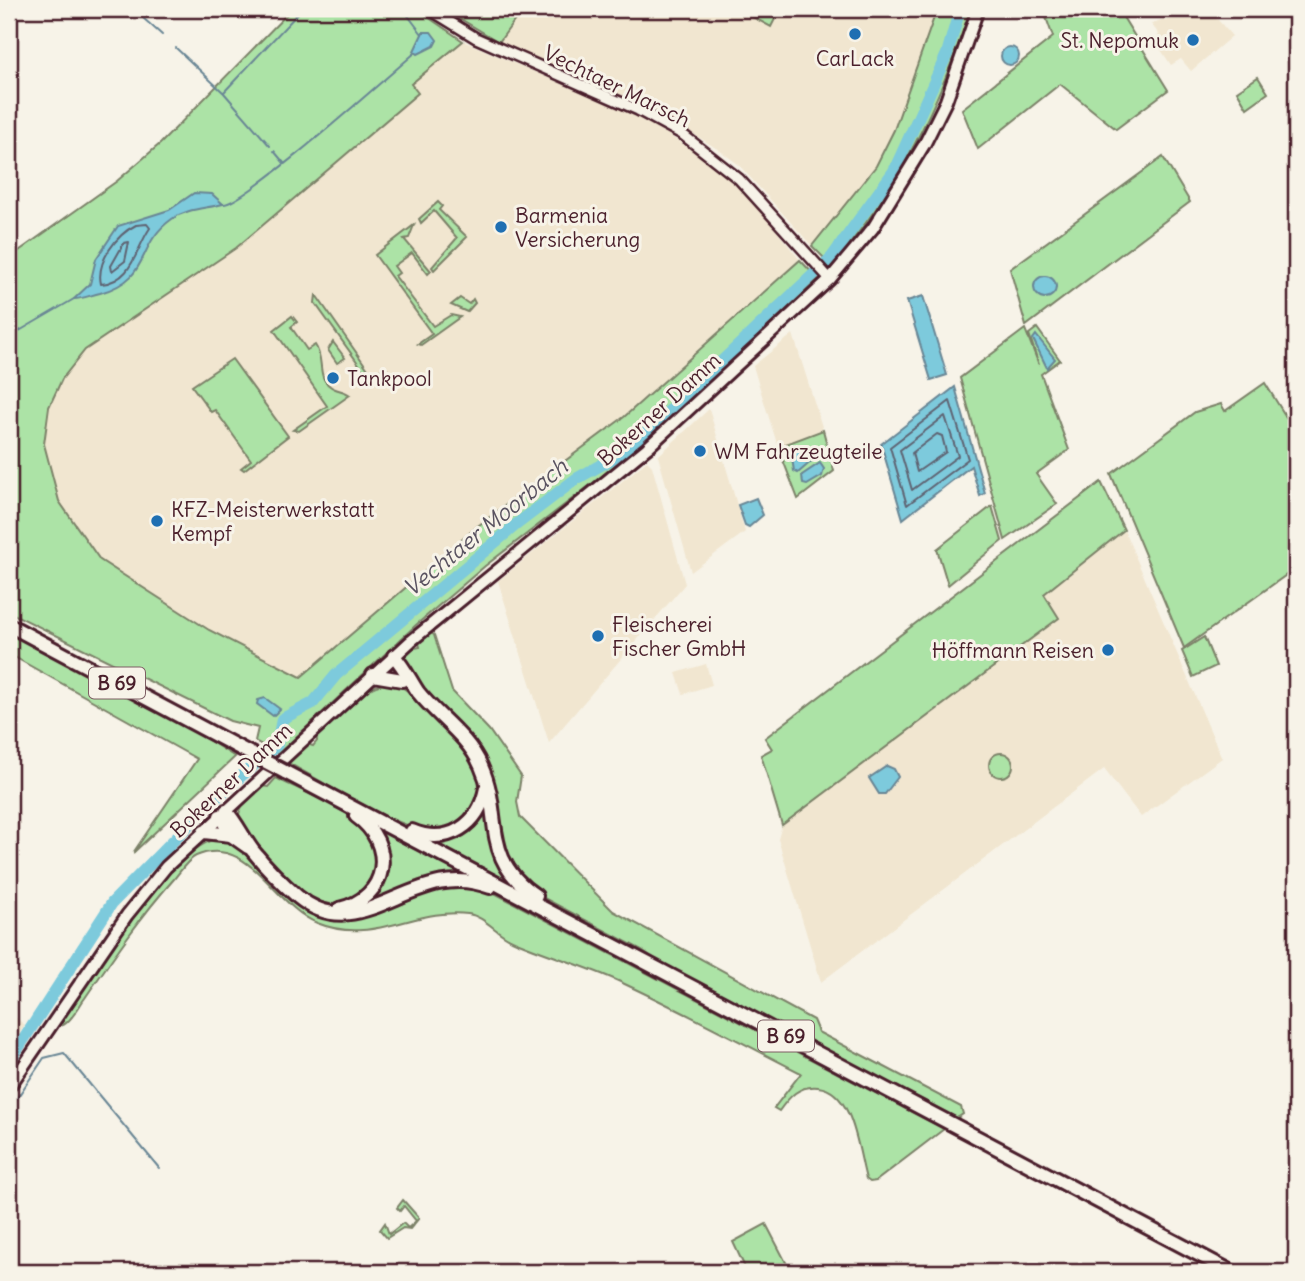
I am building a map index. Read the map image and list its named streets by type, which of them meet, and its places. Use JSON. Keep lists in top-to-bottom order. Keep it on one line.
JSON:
{"streets":{"main road":["Bokerner Damm","B 69"],"street":["Vechtaer Marsch"]},"crossings":[["Vechtaer Marsch","Bokerner Damm"]],"water":["Vechtaer Moorbach"],"places":["CarLack","St. Nepomuk","Barmenia Versicherung","Tankpool","WM Fahrzeugteile","KFZ-Meisterwerkstatt Kempf","Fleischerei Fischer GmbH","Höffmann Reisen"]}
